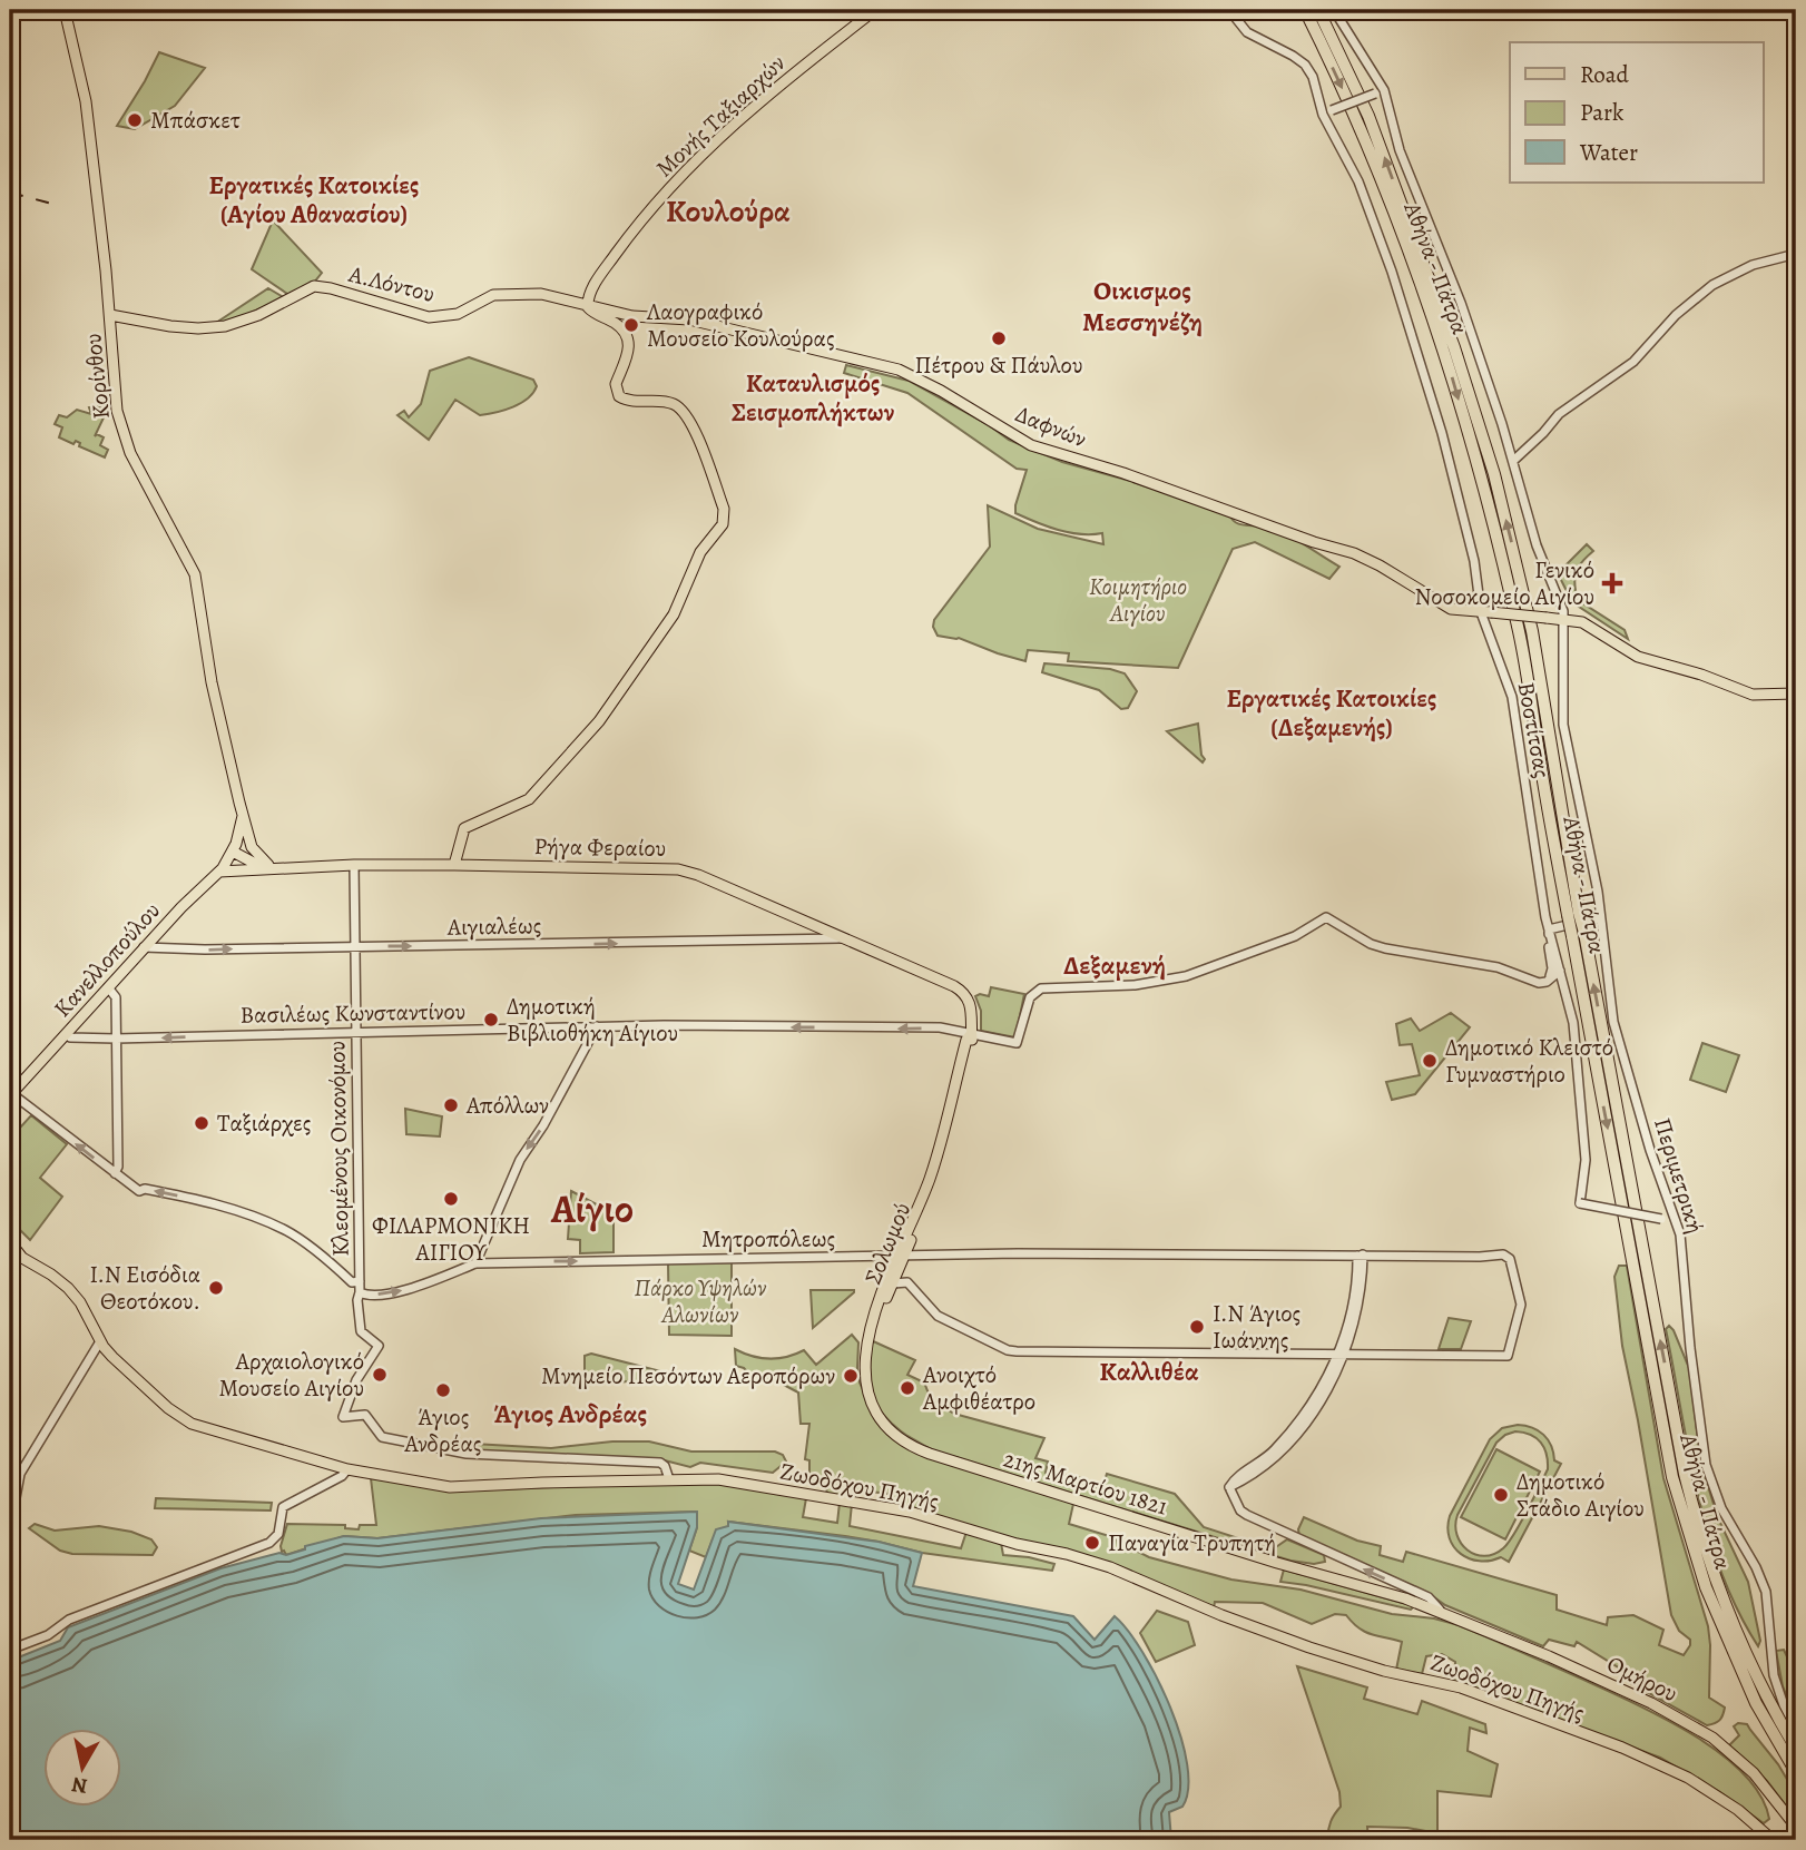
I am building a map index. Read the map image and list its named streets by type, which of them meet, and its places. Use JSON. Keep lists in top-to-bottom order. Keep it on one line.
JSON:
{"streets":{"highway":["Αθήνα - Πάτρα"],"main road":["Μονής Ταξιαρχών","Α.Λόντου","Κορίνθου","Δαφνών","Ρήγα Φεραίου","Κανελλοπούλου","Σολωμού","21ης Μαρτίου 1821","Ζωοδόχου Πηγής","Ομήρου"],"street":["Βοστίτσας","Αιγιαλέως","Βασιλέως Κωνσταντίνου","Κλεομένους Οικονόμου","Περιμετρική","Μητροπόλεως"]},"crossings":[["Μονής Ταξιαρχών","Α.Λόντου"],["Μονής Ταξιαρχών","Δαφνών"],["Α.Λόντου","Κορίνθου"],["Α.Λόντου","Δαφνών"],["Κορίνθου","Ρήγα Φεραίου"],["Κορίνθου","Κανελλοπούλου"],["Δαφνών","Βοστίτσας"],["Δαφνών","Περιμετρική"],["Βοστίτσας","Περιμετρική"],["Ρήγα Φεραίου","Αιγιαλέως"],["Ρήγα Φεραίου","Κανελλοπούλου"],["Ρήγα Φεραίου","Κλεομένους Οικονόμου"],["Ρήγα Φεραίου","Σολωμού"],["Αιγιαλέως","Κανελλοπούλου"],["Αιγιαλέως","Κλεομένους Οικονόμου"],["Κανελλοπούλου","Βασιλέως Κωνσταντίνου"],["Βασιλέως Κωνσταντίνου","Κλεομένους Οικονόμου"],["Βασιλέως Κωνσταντίνου","Σολωμού"],["Κλεομένους Οικονόμου","Μητροπόλεως"],["Κλεομένους Οικονόμου","Ζωοδόχου Πηγής"],["Μητροπόλεως","Σολωμού"],["Σολωμού","21ης Μαρτίου 1821"],["21ης Μαρτίου 1821","Ομήρου"]],"one_way":["Αιγιαλέως","Βασιλέως Κωνσταντίνου","Μητροπόλεως"],"districts":["Εργατικές Κατοικίες (Αγίου Αθανασίου)","Κουλούρα","Οικισμος Μεσσηνέζη","Καταυλισμός Σεισμοπλήκτων","Εργατικές Κατοικίες (Δεξαμενής)","Δεξαμενή","Αίγιο","Καλλιθέα","Άγιος Ανδρέας"],"parks":["Κοιμητήριο Αιγίου","Πάρκο Υψηλών Αλωνίων"],"places":{"other":["Μπάσκετ","Λαογραφικό Μουσείο Κουλούρας","Πέτρου & Πάυλου","Δημοτική Βιβλιοθήκη Αίγιου","Δημοτικό Κλειστό Γυμναστήριο","Απόλλων","Ταξιάρχες","ΦΙΛΑΡΜΟΝΙΚΗ ΑΙΓΙΟΥ","Ι.Ν Εισόδια Θεοτόκου.","Ι.Ν Άγιος Ιωάννης","Αρχαιολογικό Μουσείο Αιγίου","Μνημείο Πεσόντων Αεροπόρων","Aνοιχτό Aμφιθέατρο","Άγιος Ανδρέας","Δημοτικό Στάδιο Αιγίου","Παναγία Τρυπητή"],"health":["Γενικό Νοσοκομείο Αιγίου"]},"legend":["Road","Park","Water"],"north":"bottom"}
